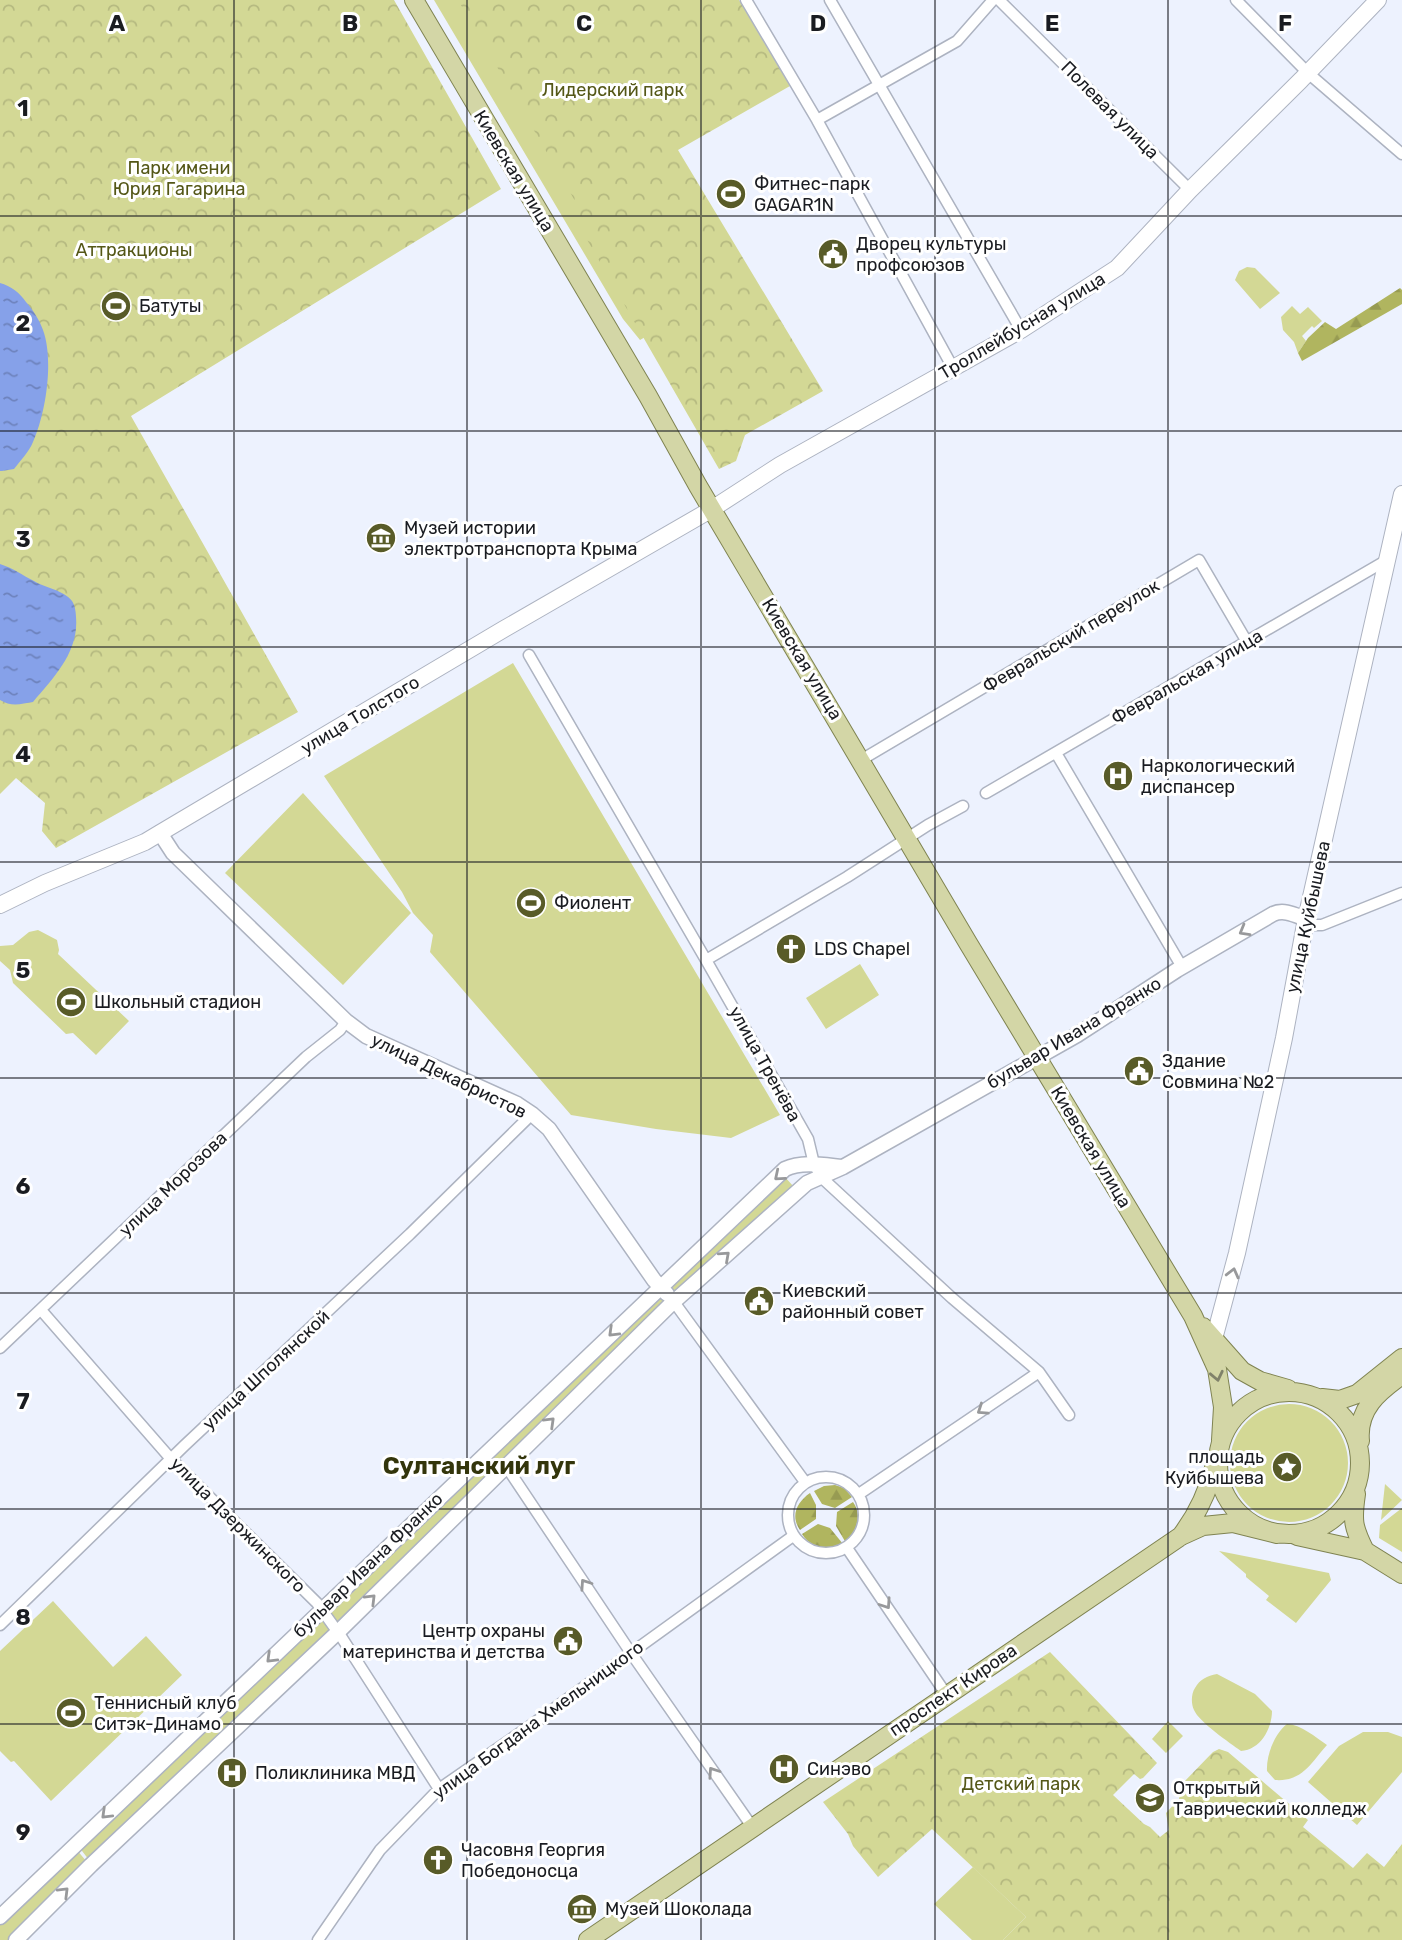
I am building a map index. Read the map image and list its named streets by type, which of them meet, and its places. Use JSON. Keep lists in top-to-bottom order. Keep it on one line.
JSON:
{"streets":{"main road":["Киевская улица","Троллейбусная улица","улица Толстого","улица Куйбышева","проспект Кирова"],"street":["Полевая улица","Февральский переулок","Февральская улица","бульвар Ивана Франко","улица Тренёва","улица Декабристов","улица Морозова","улица Шполянской","улица Дзержинского","улица Богдана Хмельницкого"]},"crossings":[["Полевая улица","Троллейбусная улица"],["Киевская улица","Троллейбусная улица"],["Киевская улица","Февральский переулок"],["Киевская улица","улица Толстого"],["Киевская улица","улица Куйбышева"],["Киевская улица","бульвар Ивана Франко"],["Троллейбусная улица","улица Толстого"],["Февральский переулок","Февральская улица"],["Февральская улица","улица Куйбышева"],["улица Толстого","улица Декабристов"],["улица Куйбышева","бульвар Ивана Франко"],["бульвар Ивана Франко","улица Тренёва"],["бульвар Ивана Франко","улица Декабристов"],["бульвар Ивана Франко","улица Дзержинского"],["улица Декабристов","улица Морозова"],["улица Декабристов","улица Шполянской"],["улица Декабристов","улица Богдана Хмельницкого"],["улица Морозова","улица Дзержинского"],["улица Шполянской","улица Дзержинского"],["улица Дзержинского","улица Богдана Хмельницкого"]],"one_way":["улица Куйбышева"],"districts":["Султанский луг"],"parks":["Лидерский парк","Парк имени Юрия Гагарина","Аттракционы","Детский парк"],"places":{"sports":["Фитнес-парк GAGAR1N","Батуты","Фиолент","Школьный стадион","Теннисный клуб Ситэк-Динамо"],"public building":["Дворец культуры профсоюзов","Здание Совмина №2","Киевский районный совет","Центр охраны материнства и детства"],"museum":["Музей истории электротранспорта Крыма","Музей Шоколада"],"hospital":["Наркологический диспансер","Синэво","Поликлиника МВД"],"church":["LDS Chapel","Часовня Георгия Победоносца"],"place":["площадь Куйбышева"],"school or university":["Открытый Таврический колледж"]},"grid":{"columns":["A","B","C","D","E","F"],"rows":["1","2","3","4","5","6","7","8","9"]}}
